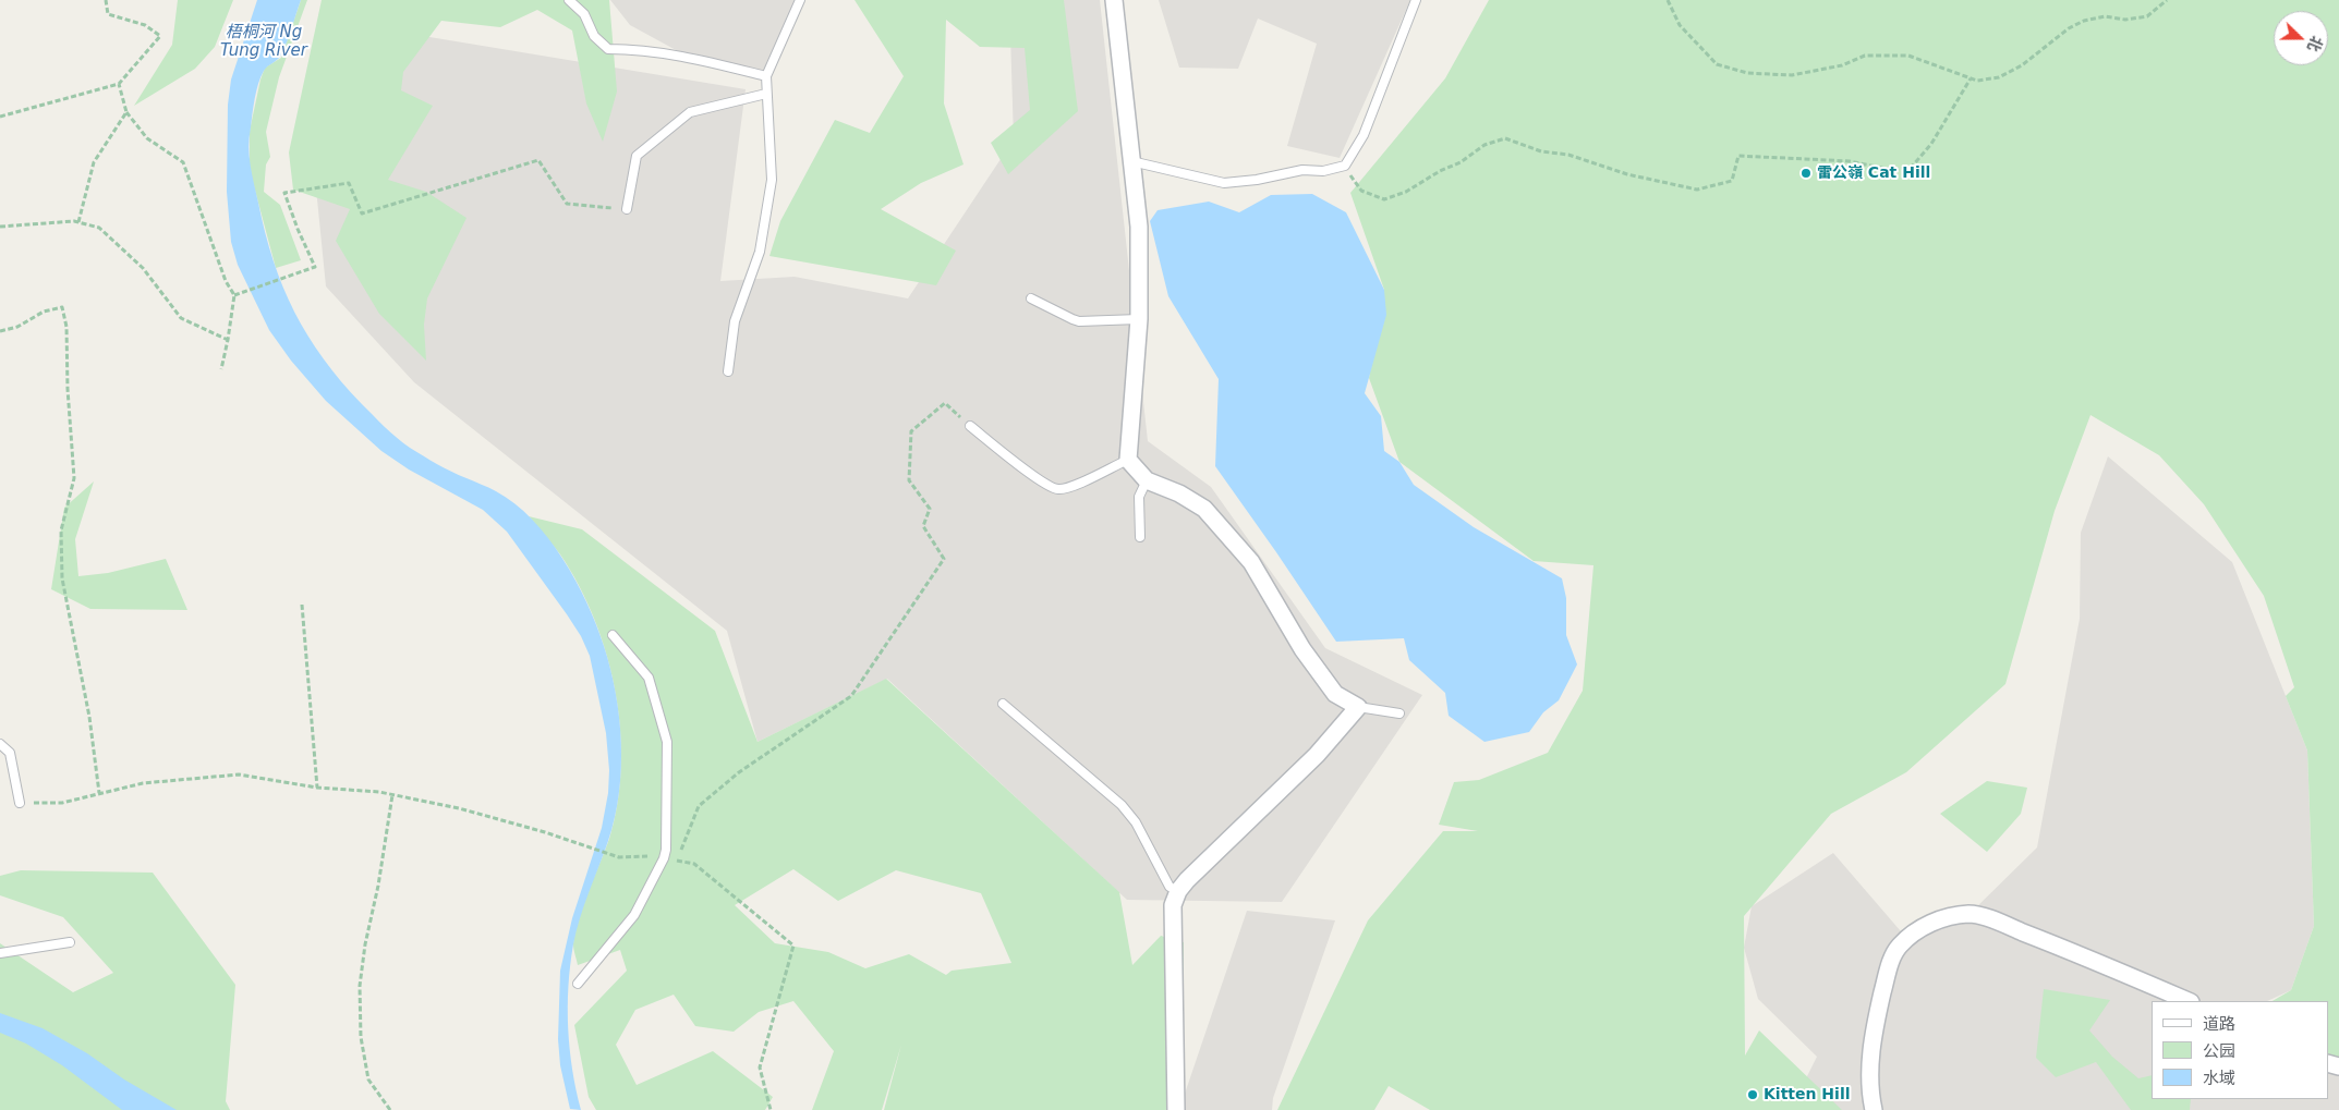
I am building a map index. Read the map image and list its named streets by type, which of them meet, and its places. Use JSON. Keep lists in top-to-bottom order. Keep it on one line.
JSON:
{"water":["梧桐河 Ng Tung River"],"places":["雷公嶺 Cat Hill","Kitten Hill"],"legend":["道路","公园","水域"],"north":"right"}
